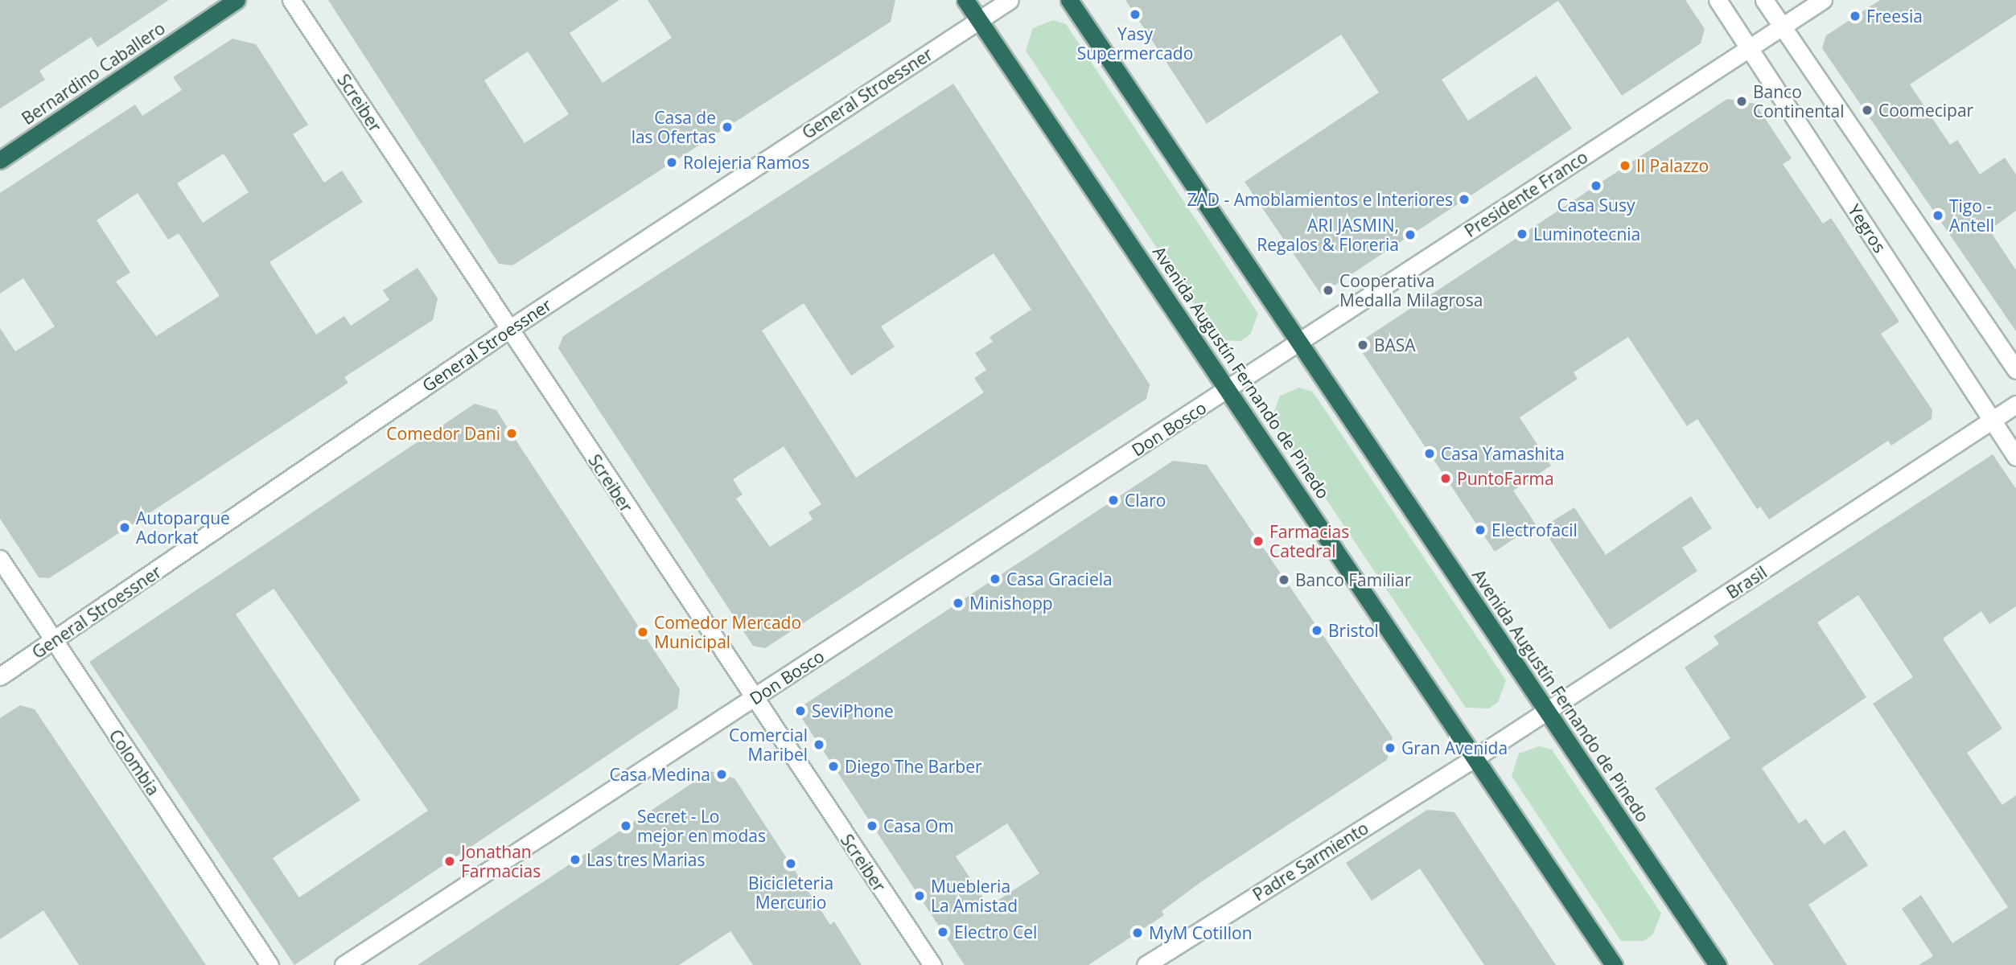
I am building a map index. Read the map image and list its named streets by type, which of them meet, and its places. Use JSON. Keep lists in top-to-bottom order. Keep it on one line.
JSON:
{"streets":{"highway":["Bernardino Caballero","Avenida Augustín Fernando de Pinedo"],"street":["General Stroessner","Screiber","Presidente Franco","Yegros","Don Bosco","Brasil","Colombia","Padre Sarmiento"]},"crossings":[["General Stroessner","Screiber"],["General Stroessner","Avenida Augustín Fernando de Pinedo"],["General Stroessner","Colombia"],["Screiber","Don Bosco"],["Presidente Franco","Yegros"],["Presidente Franco","Avenida Augustín Fernando de Pinedo"],["Presidente Franco","Don Bosco"],["Yegros","Brasil"],["Avenida Augustín Fernando de Pinedo","Don Bosco"],["Avenida Augustín Fernando de Pinedo","Brasil"],["Avenida Augustín Fernando de Pinedo","Padre Sarmiento"],["Brasil","Padre Sarmiento"]],"places":["Yasy Supermercado","Freesia","Banco Continental","Coomecipar","Casa de las Ofertas","Rolejeria Ramos","Il Palazzo","Casa Susy","ZAD - Amoblamientos e Interiores","Tigo - Antell","Luminotecnia","ARI JASMIN, Regalos & Floreria","Cooperativa Medalla Milagrosa","BASA","Comedor Dani","Casa Yamashita","PuntoFarma","Claro","Autoparque Adorkat","Electrofacil","Farmacias Catedral","Casa Graciela","Banco Familiar","Minishopp","Bristol","Comedor Mercado Municipal","SeviPhone","Comercial Maribel","Gran Avenida","Diego The Barber","Casa Medina","Secret - Lo mejor en modas","Casa Om","Las tres Marias","Jonathan Farmacias","Bicicleteria Mercurio","Muebleria La Amistad","Electro Cel","MyM Cotillon"]}
